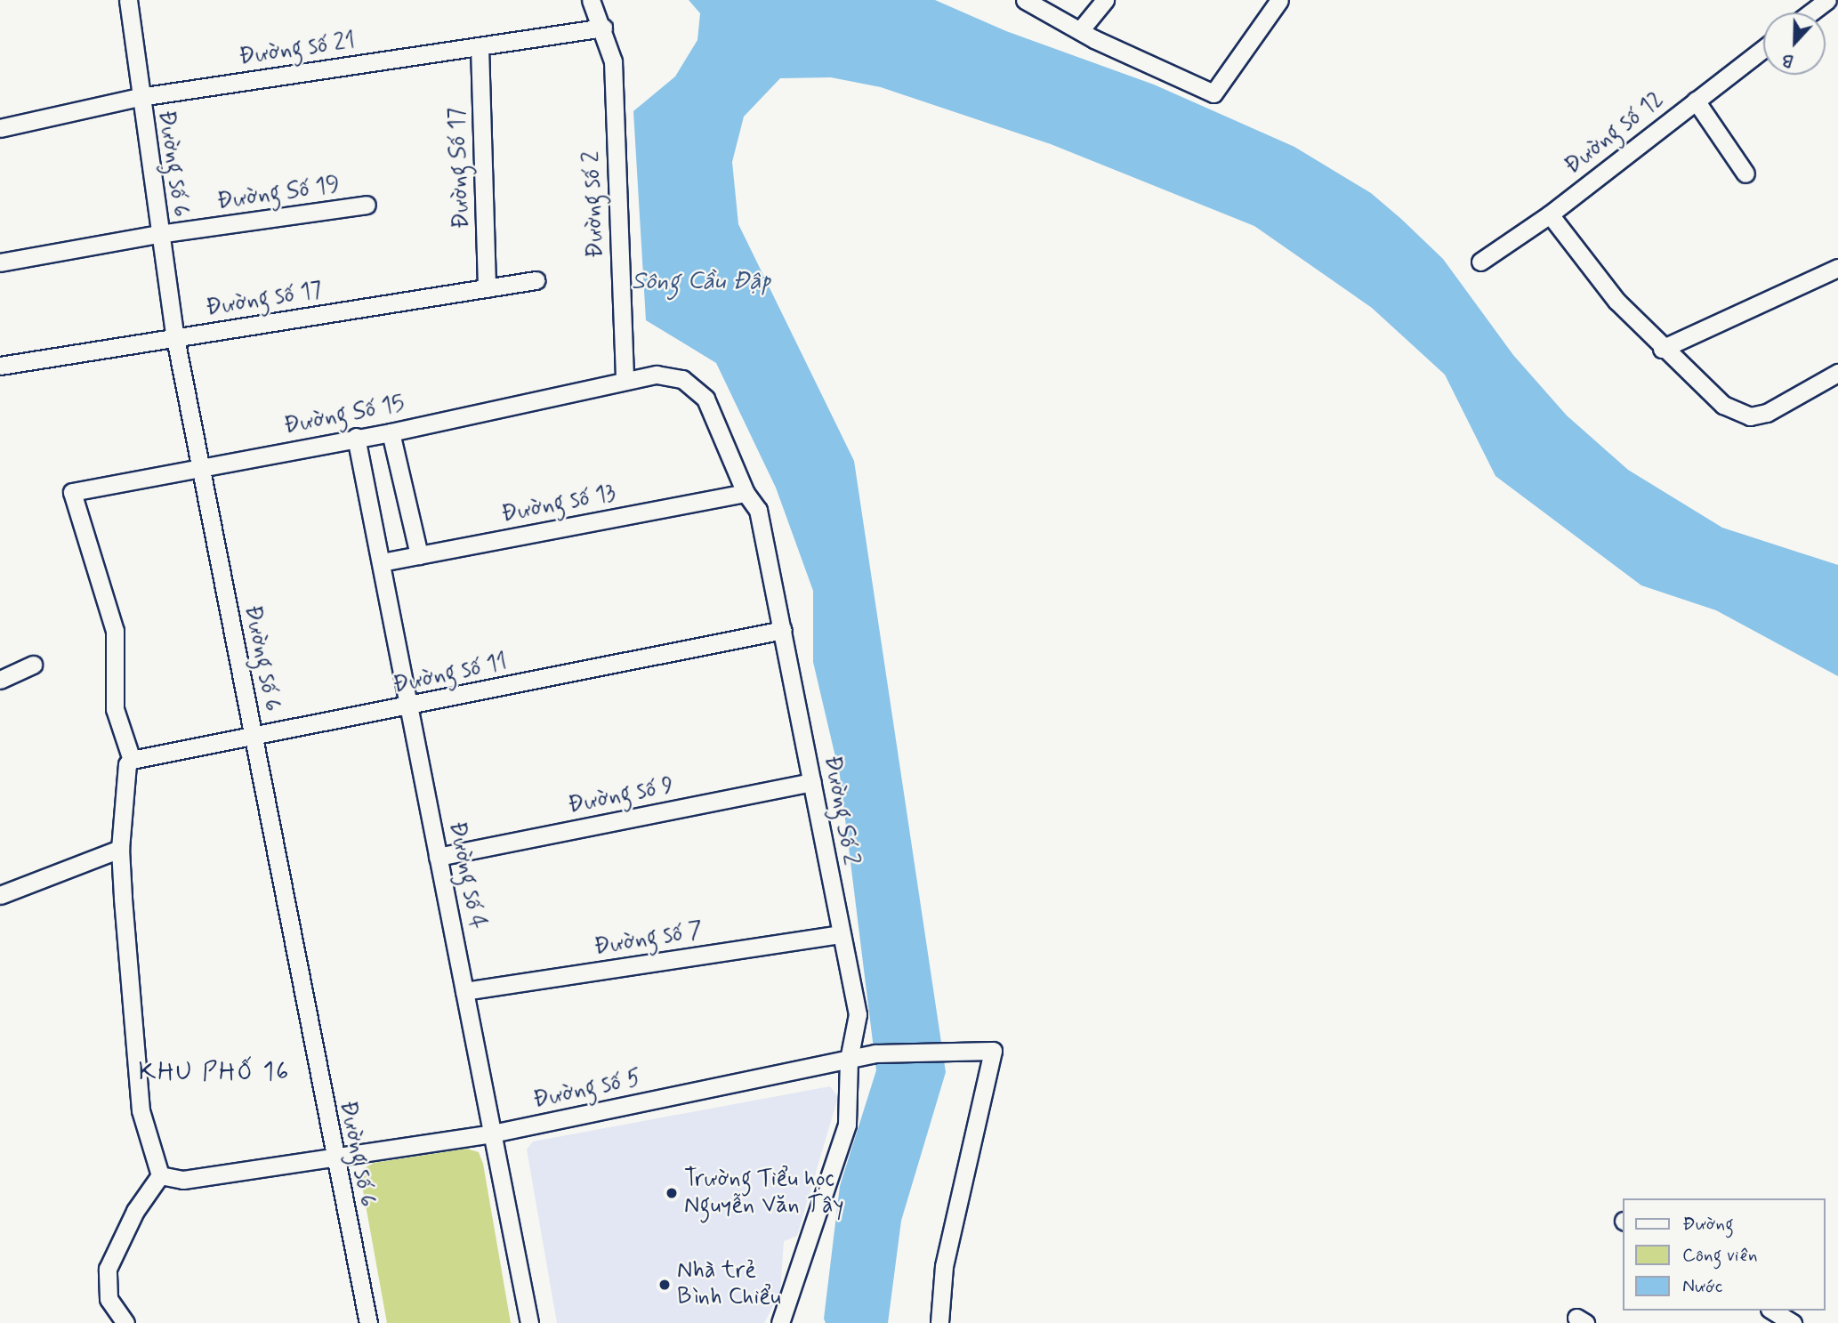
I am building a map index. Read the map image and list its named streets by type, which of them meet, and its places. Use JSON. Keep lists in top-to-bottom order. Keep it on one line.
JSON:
{"streets":{"street":["Đường số 21","Đường số 12","Đường số 6","Đường Số 17","Đường Số 19","Đường số 2","Đường số 17","Đường Số 15","Đường số 13","Đường số 11","Đường số 9","Đường Số 2","Đường số 4","Đường số 7","Đường số 5"]},"crossings":[["Đường số 21","Đường số 6"],["Đường số 21","Đường Số 17"],["Đường số 21","Đường số 2"],["Đường số 6","Đường Số 19"],["Đường số 6","Đường số 17"],["Đường số 6","Đường Số 15"],["Đường số 6","Đường số 11"],["Đường số 6","Đường số 5"],["Đường Số 17","Đường số 17"],["Đường số 2","Đường Số 15"],["Đường số 2","Đường Số 2"],["Đường Số 15","Đường số 11"],["Đường Số 15","Đường Số 2"],["Đường Số 15","Đường số 4"],["Đường số 13","Đường Số 2"],["Đường số 13","Đường số 4"],["Đường số 11","Đường Số 2"],["Đường số 11","Đường số 4"],["Đường số 9","Đường Số 2"],["Đường số 9","Đường số 4"],["Đường Số 2","Đường số 7"],["Đường Số 2","Đường số 5"],["Đường số 4","Đường số 7"],["Đường số 4","Đường số 5"]],"districts":["KHU PHỐ 16"],"water":["Sông Cầu Đập"],"places":["Trường Tiểu học Nguyễn Văn Tây","Nhà trẻ Bình Chiểu"],"legend":["Đường","Công viên","Nước"],"north":"bottom"}
